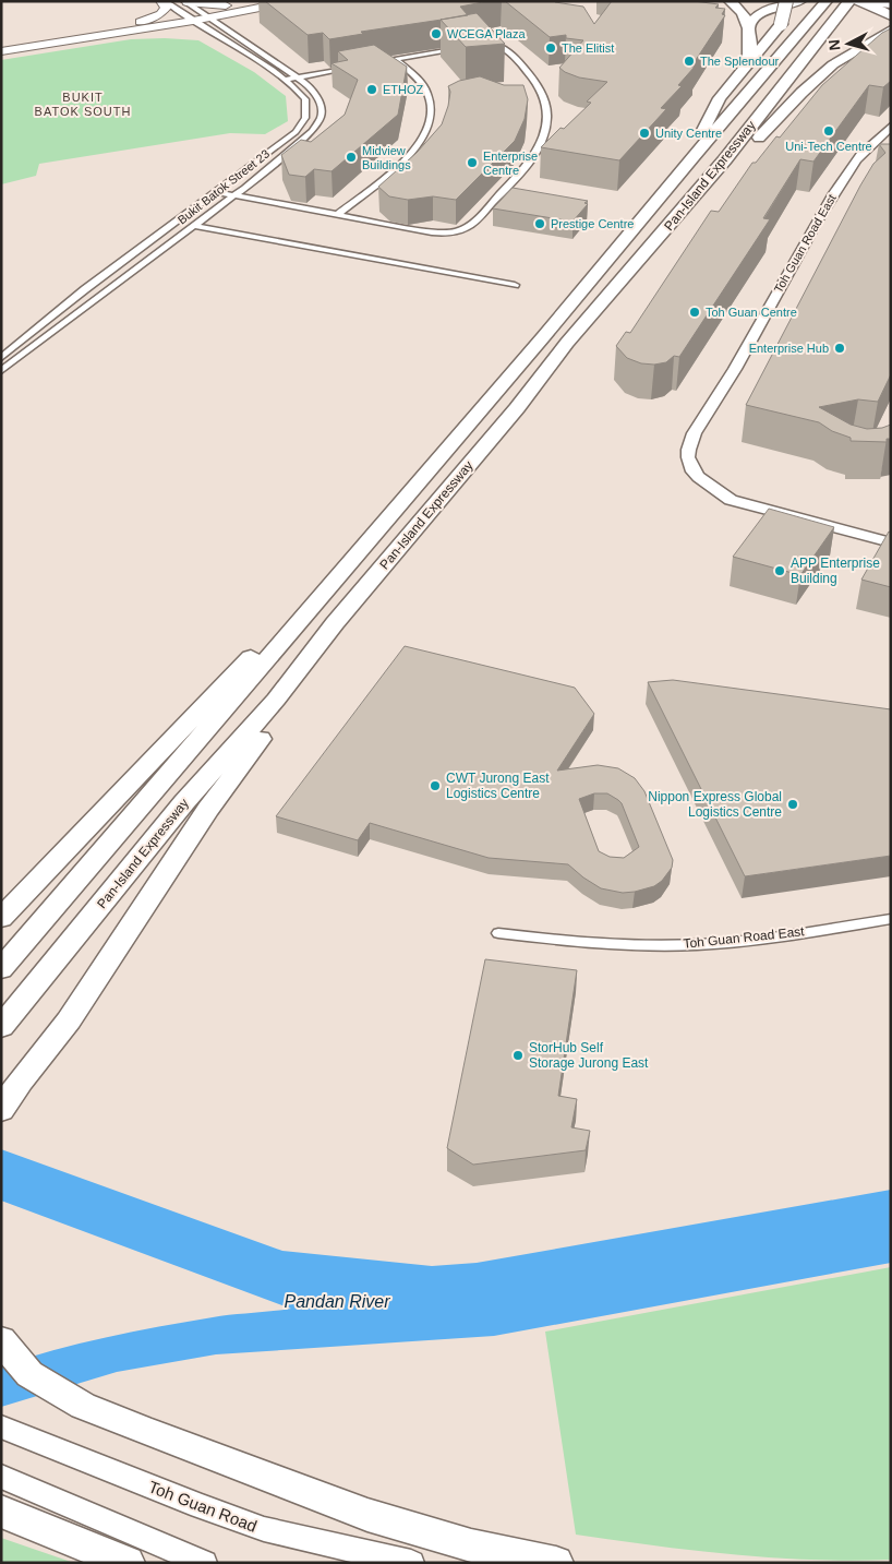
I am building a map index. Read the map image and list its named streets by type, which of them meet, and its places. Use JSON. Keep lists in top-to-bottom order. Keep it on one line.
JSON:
{"streets":{"highway":["Pan-Island Expressway"],"main road":["Toh Guan Road"],"street":["Bukit Batok Street 23","Toh Guan Road East"]},"districts":["BUKIT BATOK SOUTH"],"water":["Pandan River"],"places":["WCEGA Plaza","The Elitist","The Splendour","ETHOZ","Uni-Tech Centre","Unity Centre","Midview Buildings","Enterprise Centre","Prestige Centre","Toh Guan Centre","Enterprise Hub","APP Enterprise Building","CWT Jurong East Logistics Centre","Nippon Express Global Logistics Centre","StorHub Self Storage Jurong East"],"north":"left"}
